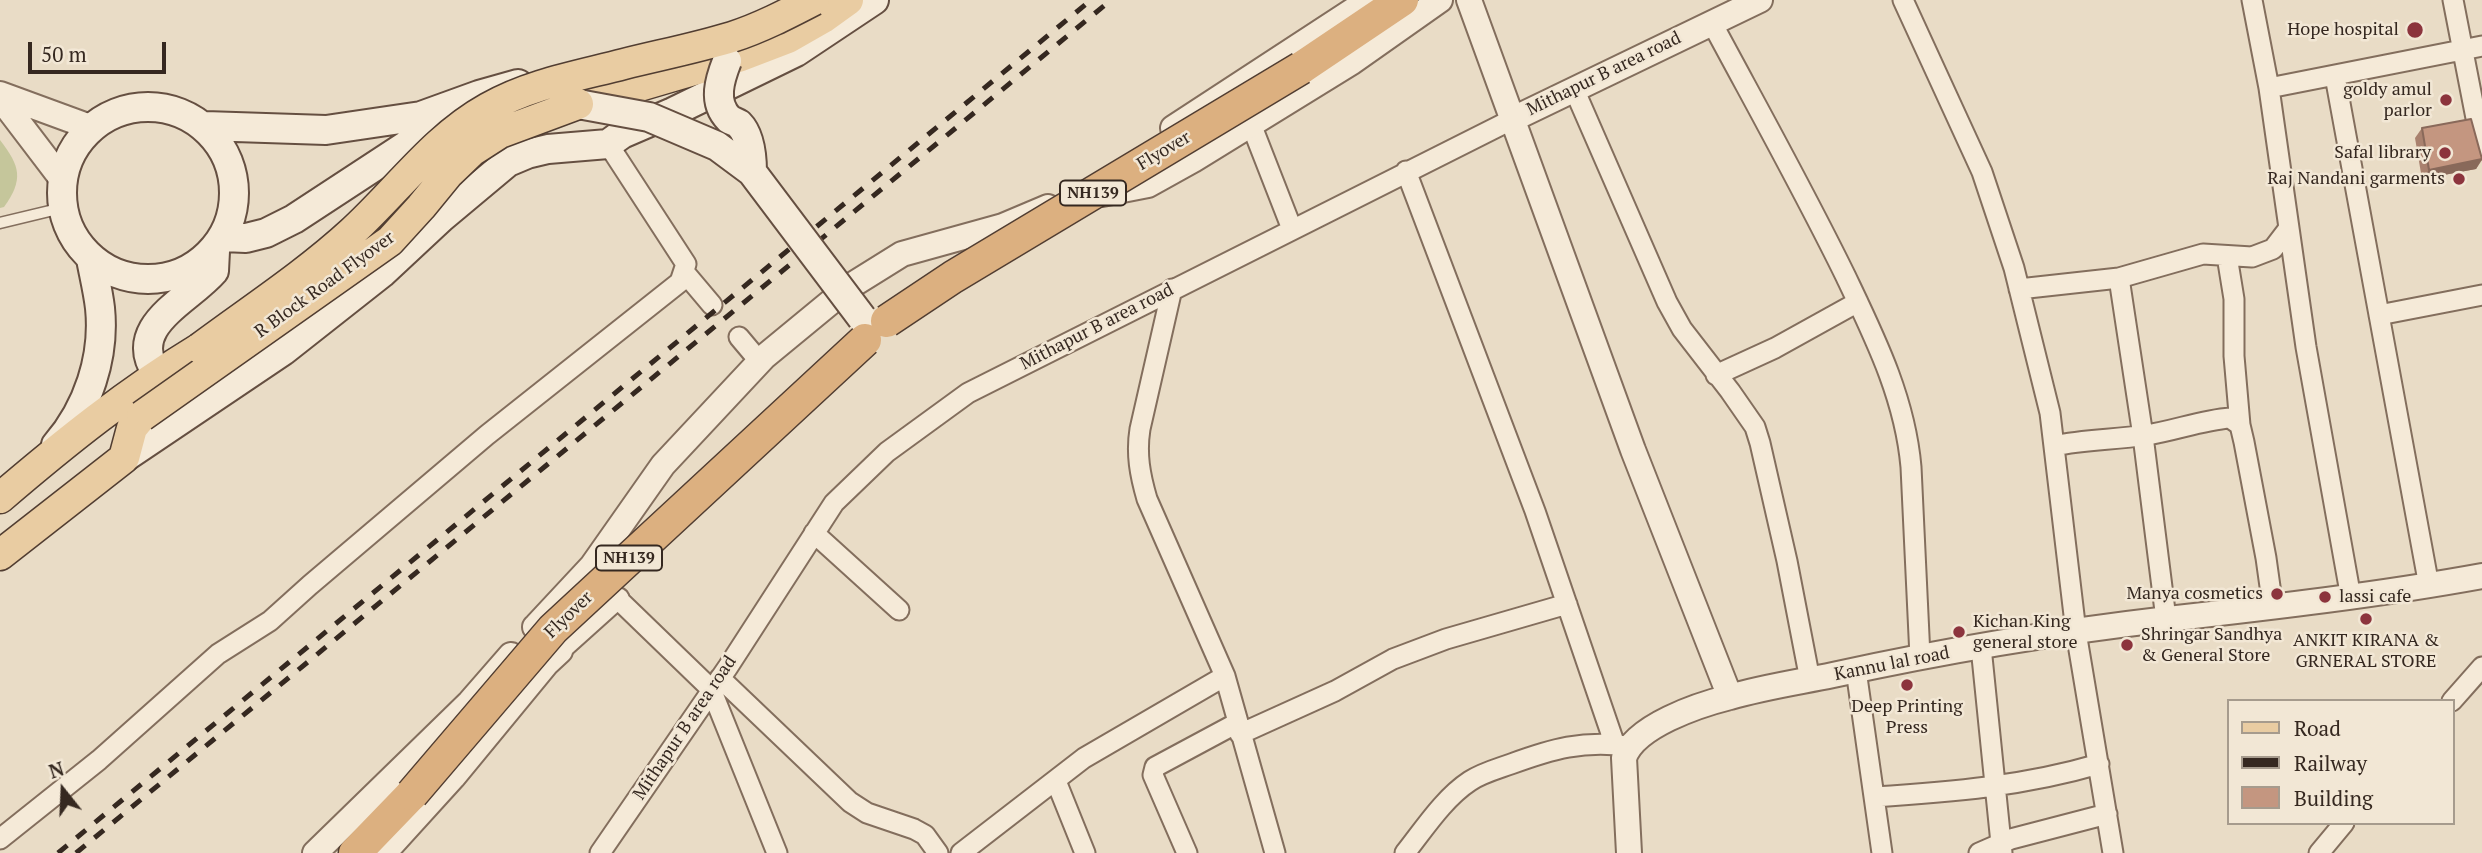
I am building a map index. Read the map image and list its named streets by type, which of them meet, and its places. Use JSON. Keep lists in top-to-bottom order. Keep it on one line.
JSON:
{"streets":{"highway":["Flyover","NH139"],"main road":["R Block Road Flyover"],"street":["Mithapur B area road","Kannu lal road"]},"places":["Hope hospital","goldy amul parlor","Safal library","Raj Nandani garments","Manya cosmetics","lassi cafe","ANKIT KIRANA & GRNERAL STORE","Kichan King general store","Shringar Sandhya & General Store","Deep Printing Press"],"legend":["Road","Railway","Building"],"scale_bar":"50 m","north":"top"}
